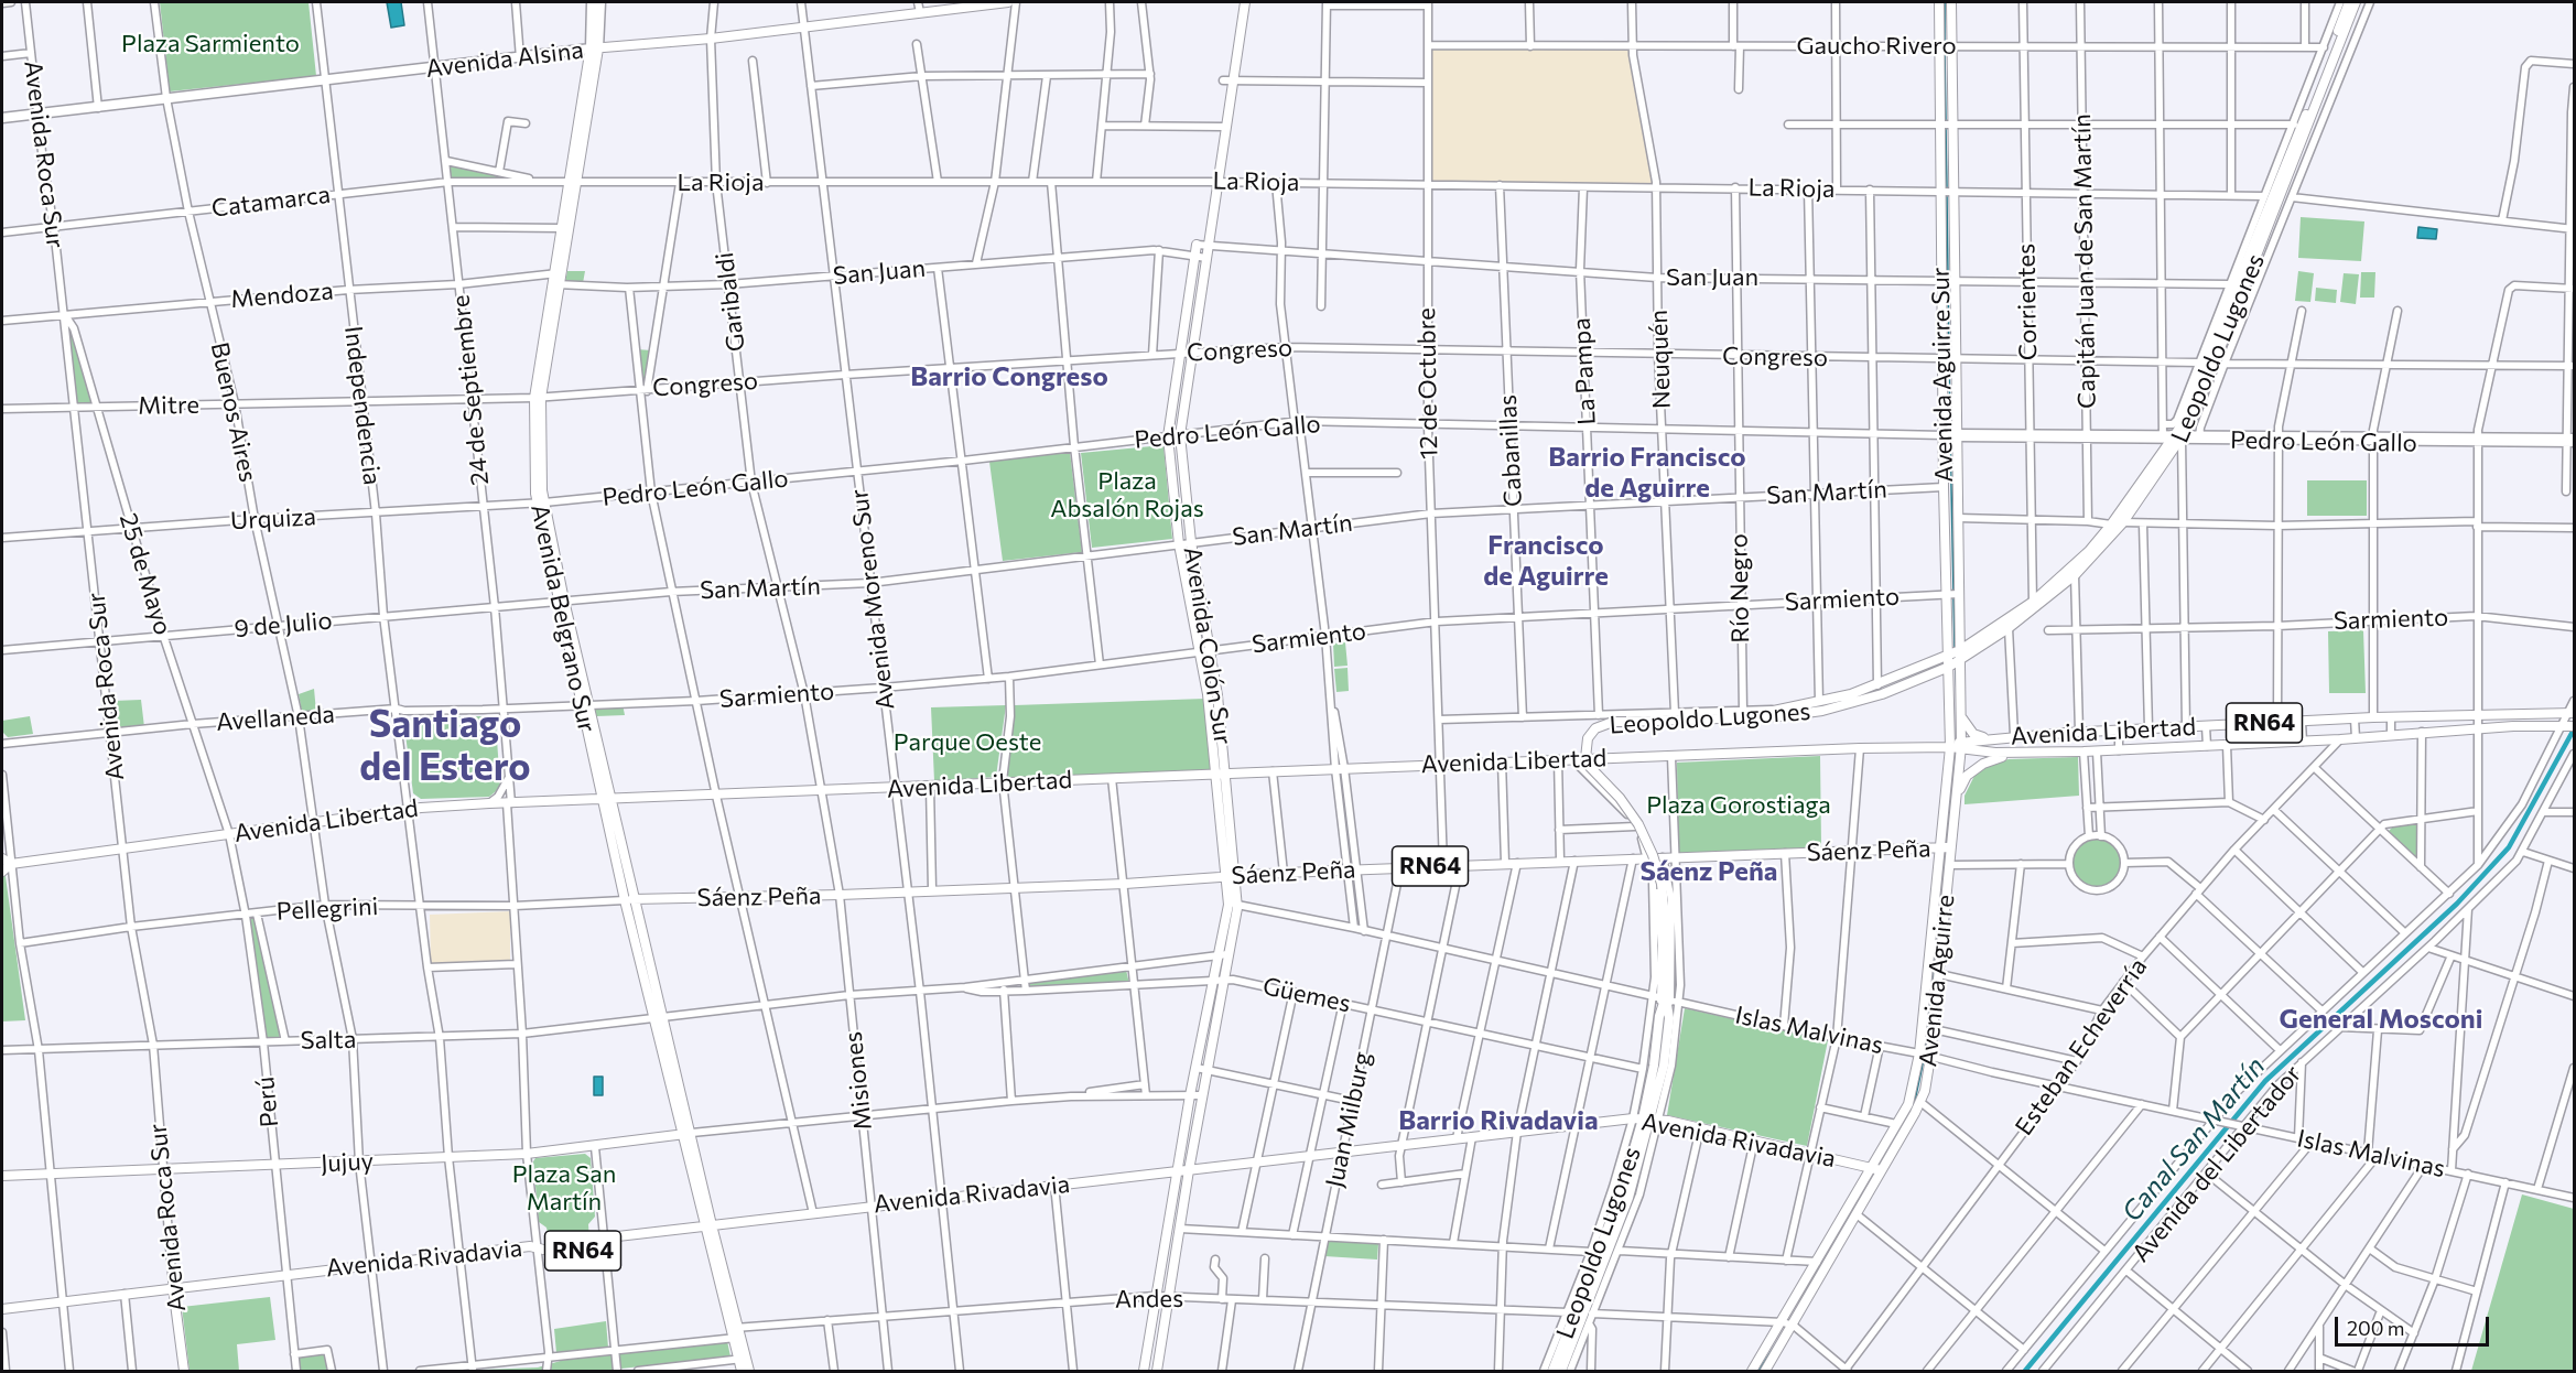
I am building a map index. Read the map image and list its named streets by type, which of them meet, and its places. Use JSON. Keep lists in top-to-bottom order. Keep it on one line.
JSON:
{"streets":{"highway":["Avenida Alsina","Avenida Belgrano Sur"],"main road":["Avenida Roca Sur","Leopoldo Lugones","Avenida Aguirre Sur","Avenida Colón Sur","RN64","Avenida Libertad","Sáenz Peña","Pellegrini","Avenida Aguirre","Avenida Rivadavia","Jujuy"],"street":["Gaucho Rivero","La Rioja","Catamarca","Capitán Juan de San Martín","San Juan","Mendoza","Garibaldi","Corrientes","Congreso","Neuquén","La Pampa","12 de Octubre","24 de Septiembre","Mitre","Independencia","Buenos Aires","Pedro León Gallo","Cabanillas","San Martín","Urquiza","25 de Mayo","Río Negro","Avenida Moreno Sur","Sarmiento","9 de Julio","Avellaneda","Güemes","Islas Malvinas","Salta","Esteban Echeverría","Misiones","Perú","Juan Milburg","Avenida del Libertador","Andes"]},"crossings":[["Gaucho Rivero","Capitán Juan de San Martín"],["Gaucho Rivero","Corrientes"],["Gaucho Rivero","Neuquén"],["Gaucho Rivero","Avenida Aguirre Sur"],["Gaucho Rivero","12 de Octubre"],["Avenida Alsina","Avenida Roca Sur"],["Avenida Alsina","Garibaldi"],["Avenida Alsina","24 de Septiembre"],["Avenida Alsina","Independencia"],["Avenida Alsina","Buenos Aires"],["Avenida Alsina","Avenida Moreno Sur"],["Avenida Alsina","Avenida Belgrano Sur"],["Avenida Roca Sur","Catamarca"],["Avenida Roca Sur","Mendoza"],["Avenida Roca Sur","Mitre"],["Avenida Roca Sur","Urquiza"],["Avenida Roca Sur","25 de Mayo"],["Avenida Roca Sur","9 de Julio"],["Avenida Roca Sur","Avellaneda"],["Avenida Roca Sur","Avenida Libertad"],["Avenida Roca Sur","Pellegrini"],["Avenida Roca Sur","Salta"],["Avenida Roca Sur","Avenida Rivadavia"],["Avenida Roca Sur","Jujuy"],["La Rioja","Catamarca"],["La Rioja","Capitán Juan de San Martín"],["La Rioja","Garibaldi"],["La Rioja","Corrientes"],["La Rioja","Neuquén"],["La Rioja","La Pampa"],["La Rioja","Avenida Aguirre Sur"],["La Rioja","12 de Octubre"],["La Rioja","Cabanillas"],["La Rioja","Río Negro"],["La Rioja","Avenida Moreno Sur"],["La Rioja","Avenida Belgrano Sur"],["La Rioja","Avenida Colón Sur"],["Catamarca","24 de Septiembre"],["Catamarca","Independencia"],["Catamarca","Buenos Aires"],["Catamarca","Avenida Belgrano Sur"],["Capitán Juan de San Martín","San Juan"],["Capitán Juan de San Martín","Congreso"],["Capitán Juan de San Martín","Pedro León Gallo"],["San Juan","Garibaldi"],["San Juan","Corrientes"],["San Juan","Neuquén"],["San Juan","La Pampa"],["San Juan","Avenida Aguirre Sur"],["San Juan","12 de Octubre"],["San Juan","Cabanillas"],["San Juan","Río Negro"],["San Juan","Avenida Moreno Sur"],["San Juan","Avenida Belgrano Sur"],["San Juan","Avenida Colón Sur"],["Mendoza","24 de Septiembre"],["Mendoza","Independencia"],["Mendoza","Buenos Aires"],["Mendoza","25 de Mayo"],["Mendoza","Avenida Belgrano Sur"],["Garibaldi","Congreso"],["Garibaldi","Pedro León Gallo"],["Garibaldi","San Martín"],["Garibaldi","Sarmiento"],["Garibaldi","Avenida Libertad"],["Garibaldi","Misiones"],["Corrientes","Leopoldo Lugones"],["Corrientes","Congreso"],["Corrientes","Pedro León Gallo"],["Leopoldo Lugones","Avenida Aguirre Sur"],["Leopoldo Lugones","Pedro León Gallo"],["Leopoldo Lugones","Islas Malvinas"],["Leopoldo Lugones","Avenida Rivadavia"],["Congreso","Neuquén"],["Congreso","La Pampa"],["Congreso","Avenida Aguirre Sur"],["Congreso","12 de Octubre"],["Congreso","Mitre"],["Congreso","Cabanillas"],["Congreso","Río Negro"],["Congreso","Avenida Moreno Sur"],["Congreso","Avenida Belgrano Sur"],["Congreso","Avenida Colón Sur"],["Neuquén","Pedro León Gallo"],["Neuquén","San Martín"],["Neuquén","Sarmiento"],["La Pampa","Pedro León Gallo"],["La Pampa","San Martín"],["La Pampa","Sarmiento"],["Avenida Aguirre Sur","Pedro León Gallo"],["Avenida Aguirre Sur","San Martín"],["Avenida Aguirre Sur","Sarmiento"],["Avenida Aguirre Sur","Avenida Libertad"],["Avenida Aguirre Sur","Avenida Aguirre"],["12 de Octubre","Pedro León Gallo"],["12 de Octubre","San Martín"],["12 de Octubre","Sarmiento"],["12 de Octubre","Avenida Libertad"],["12 de Octubre","Sáenz Peña"],["24 de Septiembre","Mitre"],["24 de Septiembre","Urquiza"],["24 de Septiembre","9 de Julio"],["24 de Septiembre","Avellaneda"],["24 de Septiembre","RN64"],["24 de Septiembre","Avenida Libertad"],["24 de Septiembre","Pellegrini"],["24 de Septiembre","Salta"],["24 de Septiembre","Jujuy"],["Mitre","Independencia"],["Mitre","Buenos Aires"],["Mitre","25 de Mayo"],["Mitre","Avenida Belgrano Sur"],["Independencia","Urquiza"],["Independencia","9 de Julio"],["Independencia","Avellaneda"],["Independencia","Avenida Libertad"],["Independencia","Pellegrini"],["Independencia","Salta"],["Independencia","Avenida Rivadavia"],["Independencia","Jujuy"],["Independencia","Andes"],["Buenos Aires","Urquiza"],["Buenos Aires","9 de Julio"],["Buenos Aires","Avellaneda"],["Buenos Aires","Avenida Libertad"],["Buenos Aires","Pellegrini"],["Buenos Aires","Salta"],["Buenos Aires","Avenida Rivadavia"],["Buenos Aires","Jujuy"],["Pedro León Gallo","Cabanillas"],["Pedro León Gallo","Urquiza"],["Pedro León Gallo","Río Negro"],["Pedro León Gallo","Avenida Moreno Sur"],["Pedro León Gallo","Avenida Belgrano Sur"],["Pedro León Gallo","Avenida Colón Sur"],["Cabanillas","San Martín"],["Cabanillas","Sarmiento"],["San Martín","Río Negro"],["San Martín","Avenida Moreno Sur"],["San Martín","Avenida Belgrano Sur"],["San Martín","9 de Julio"],["San Martín","Avenida Colón Sur"],["Urquiza","25 de Mayo"],["Urquiza","Avenida Belgrano Sur"],["25 de Mayo","9 de Julio"],["25 de Mayo","Avellaneda"],["25 de Mayo","Avenida Libertad"],["25 de Mayo","Perú"],["Río Negro","Sarmiento"],["Avenida Moreno Sur","Sarmiento"],["Avenida Moreno Sur","Avenida Libertad"],["Avenida Moreno Sur","Sáenz Peña"],["Avenida Moreno Sur","Güemes"],["Avenida Moreno Sur","Avenida Rivadavia"],["Avenida Moreno Sur","Andes"],["Sarmiento","Avenida Belgrano Sur"],["Sarmiento","Avenida Colón Sur"],["Sarmiento","Avellaneda"],["Avenida Belgrano Sur","9 de Julio"],["Avenida Belgrano Sur","Avellaneda"],["Avenida Belgrano Sur","Avenida Libertad"],["Avenida Belgrano Sur","Sáenz Peña"],["Avenida Belgrano Sur","Pellegrini"],["Avenida Belgrano Sur","Güemes"],["Avenida Belgrano Sur","Salta"],["Avenida Belgrano Sur","Avenida Rivadavia"],["Avenida Belgrano Sur","Jujuy"],["Avenida Belgrano Sur","Andes"],["Avenida Colón Sur","Avenida Libertad"],["Avenida Colón Sur","Sáenz Peña"],["Avenida Colón Sur","Güemes"],["Avenida Colón Sur","Islas Malvinas"],["Avenida Colón Sur","Avenida Rivadavia"],["Avenida Colón Sur","Andes"],["RN64","Avenida Rivadavia"],["RN64","Jujuy"],["Avenida Libertad","Avenida Aguirre"],["Avenida Libertad","Esteban Echeverría"],["Avenida Libertad","Misiones"],["Avenida Libertad","Perú"],["Avenida Libertad","Avenida del Libertador"],["Sáenz Peña","Pellegrini"],["Sáenz Peña","Avenida Aguirre"],["Sáenz Peña","Misiones"],["Sáenz Peña","Juan Milburg"],["Pellegrini","Perú"],["Avenida Aguirre","Islas Malvinas"],["Avenida Aguirre","Avenida Rivadavia"],["Güemes","Salta"],["Güemes","Misiones"],["Güemes","Juan Milburg"],["Islas Malvinas","Esteban Echeverría"],["Islas Malvinas","Juan Milburg"],["Islas Malvinas","Avenida del Libertador"],["Salta","Perú"],["Misiones","Avenida Rivadavia"],["Misiones","Andes"],["Perú","Avenida Rivadavia"],["Perú","Jujuy"],["Juan Milburg","Avenida Rivadavia"],["Juan Milburg","Andes"]],"districts":["Barrio Congreso","Barrio Francisco de Aguirre","Francisco de Aguirre","Santiago del Estero","Sáenz Peña","General Mosconi","Barrio Rivadavia"],"water":["Canal San Martín"],"parks":["Plaza Sarmiento","Plaza Absalón Rojas","Parque Oeste","Plaza Gorostiaga","Plaza San Martín"],"scale_bar":"200 m"}
